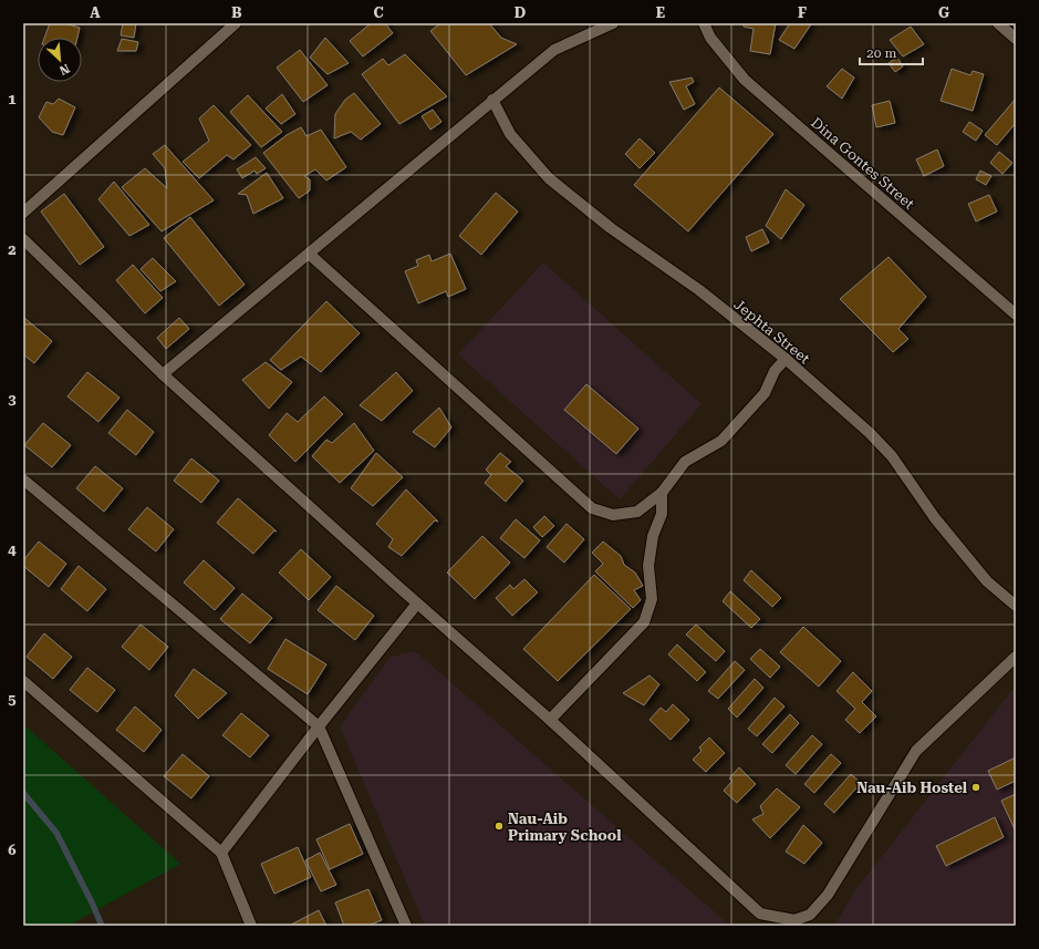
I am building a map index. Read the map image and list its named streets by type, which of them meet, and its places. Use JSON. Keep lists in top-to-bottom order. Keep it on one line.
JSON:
{"streets":{"street":["Dina Gontes Street","Jephta Street"]},"places":["Nau-Aib Hostel","Nau-Aib Primary School"],"scale_bar":"20 m","north":"bottom right","grid":{"columns":["A","B","C","D","E","F","G"],"rows":["1","2","3","4","5","6"]}}
